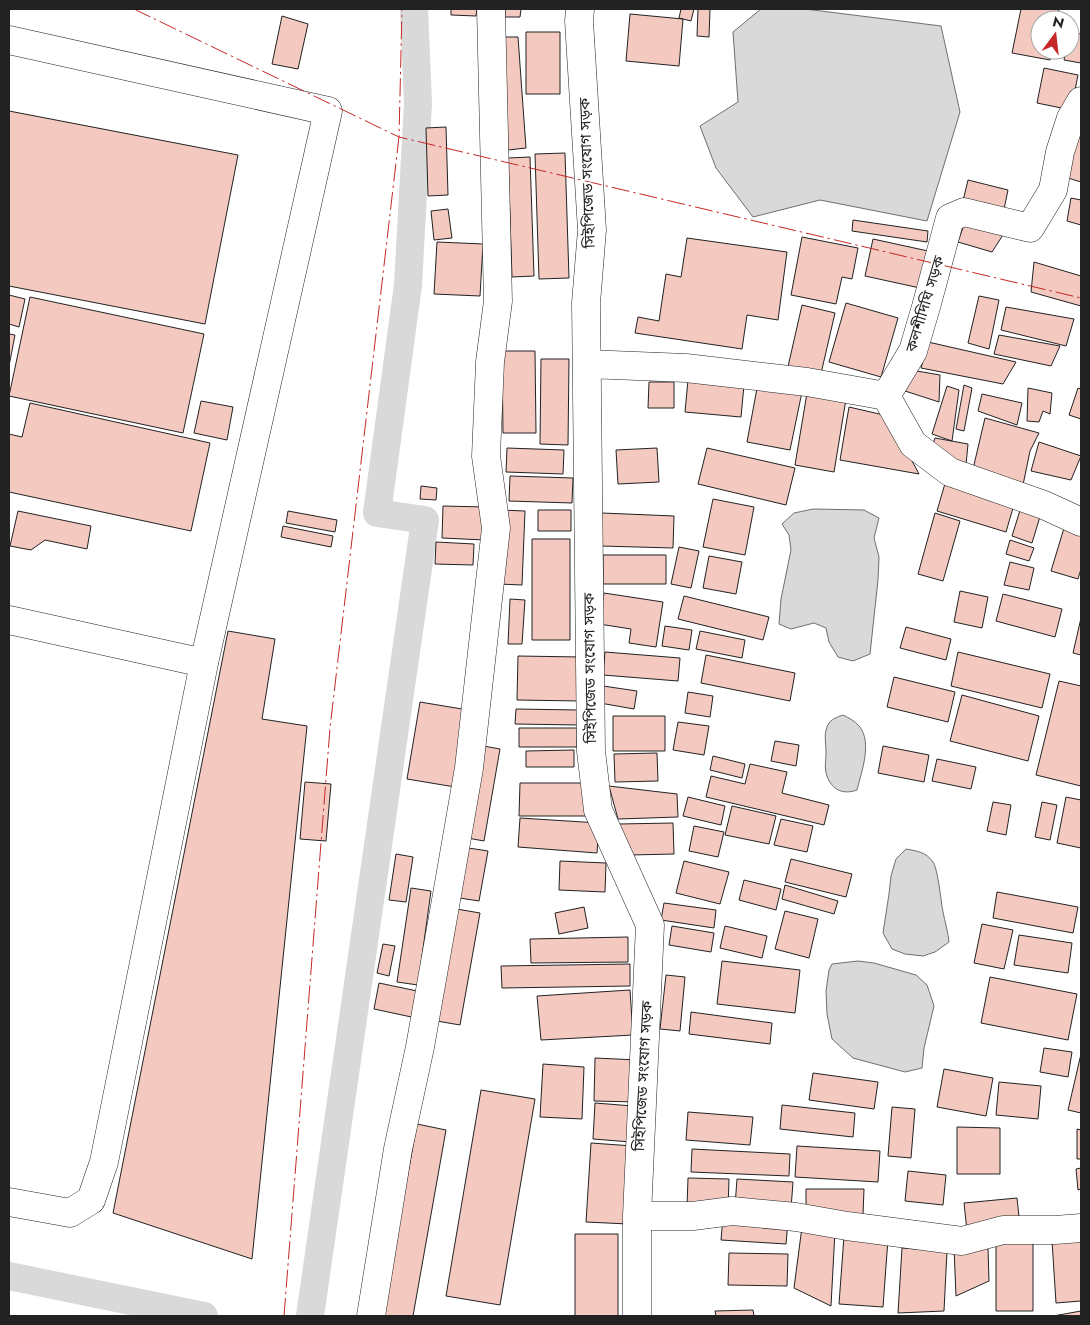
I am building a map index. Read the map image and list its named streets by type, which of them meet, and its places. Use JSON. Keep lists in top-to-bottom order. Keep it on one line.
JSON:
{"streets":{"street":["সিইপিজেড সংযোগ সড়ক","কলশীদিঘি সড়ক"]},"north":"top"}
